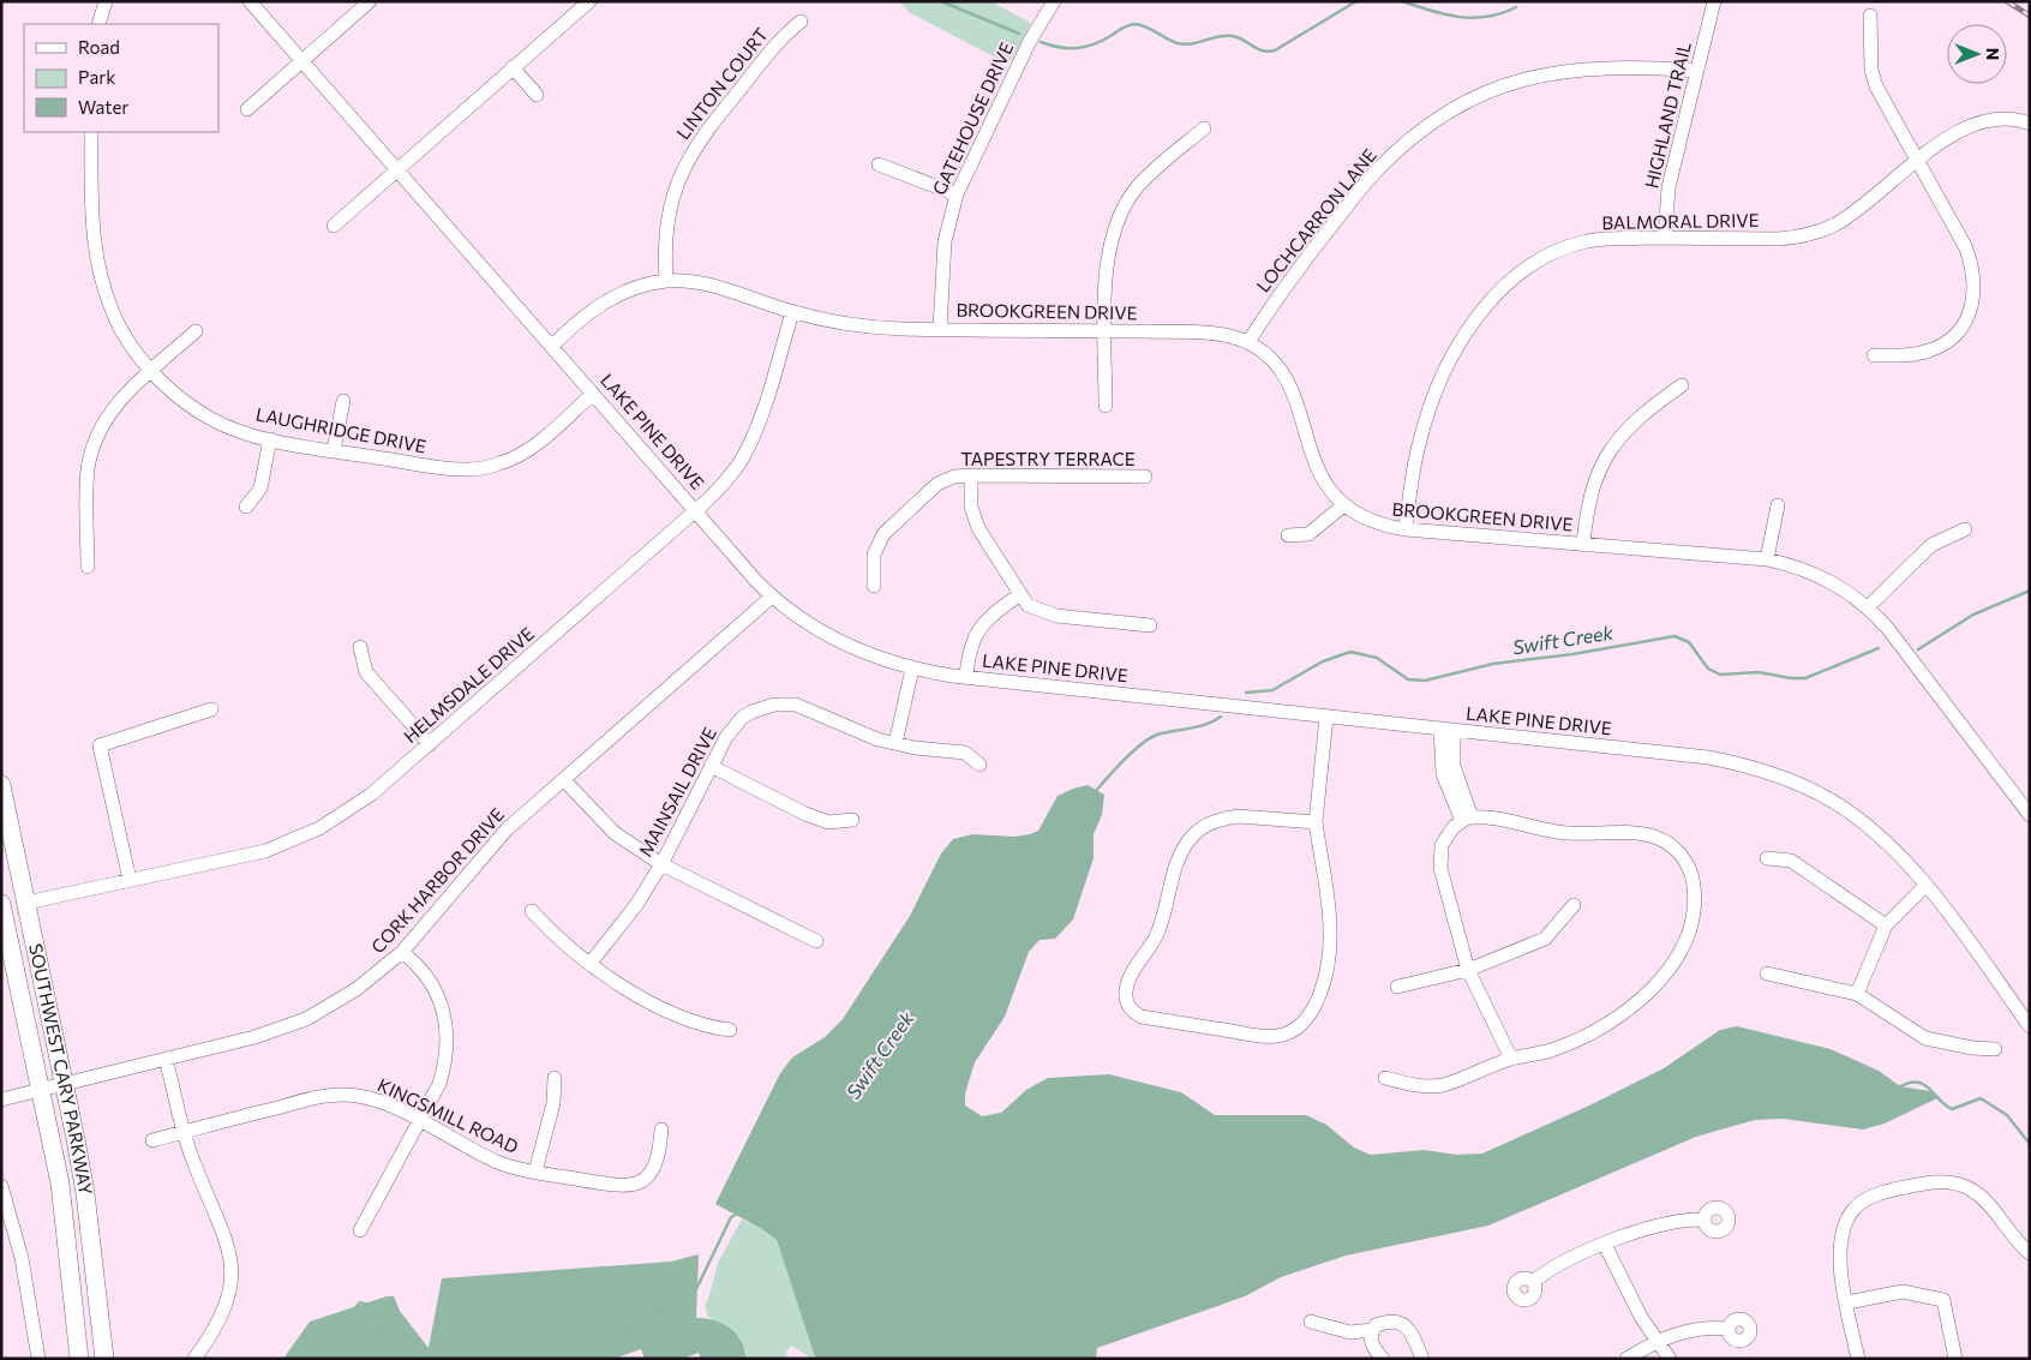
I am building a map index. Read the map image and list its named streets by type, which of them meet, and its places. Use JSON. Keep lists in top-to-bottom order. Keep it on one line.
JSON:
{"streets":{"main road":["SOUTHWEST CARY PARKWAY"],"street":["LINTON COURT","HIGHLAND TRAIL","GATEHOUSE DRIVE","LOCHCARRON LANE","BALMORAL DRIVE","BROOKGREEN DRIVE","LAUGHRIDGE DRIVE","LAKE PINE DRIVE","TAPESTRY TERRACE","HELMSDALE DRIVE","MAINSAIL DRIVE","CORK HARBOR DRIVE","KINGSMILL ROAD"]},"crossings":[["LINTON COURT","BROOKGREEN DRIVE"],["HIGHLAND TRAIL","LOCHCARRON LANE"],["HIGHLAND TRAIL","BALMORAL DRIVE"],["GATEHOUSE DRIVE","BROOKGREEN DRIVE"],["LOCHCARRON LANE","BROOKGREEN DRIVE"],["BALMORAL DRIVE","BROOKGREEN DRIVE"],["BROOKGREEN DRIVE","LAKE PINE DRIVE"],["BROOKGREEN DRIVE","HELMSDALE DRIVE"],["LAUGHRIDGE DRIVE","LAKE PINE DRIVE"],["LAKE PINE DRIVE","HELMSDALE DRIVE"],["LAKE PINE DRIVE","CORK HARBOR DRIVE"],["HELMSDALE DRIVE","SOUTHWEST CARY PARKWAY"],["CORK HARBOR DRIVE","SOUTHWEST CARY PARKWAY"]],"water":["Swift Creek"],"legend":["Road","Park","Water"],"north":"right"}
